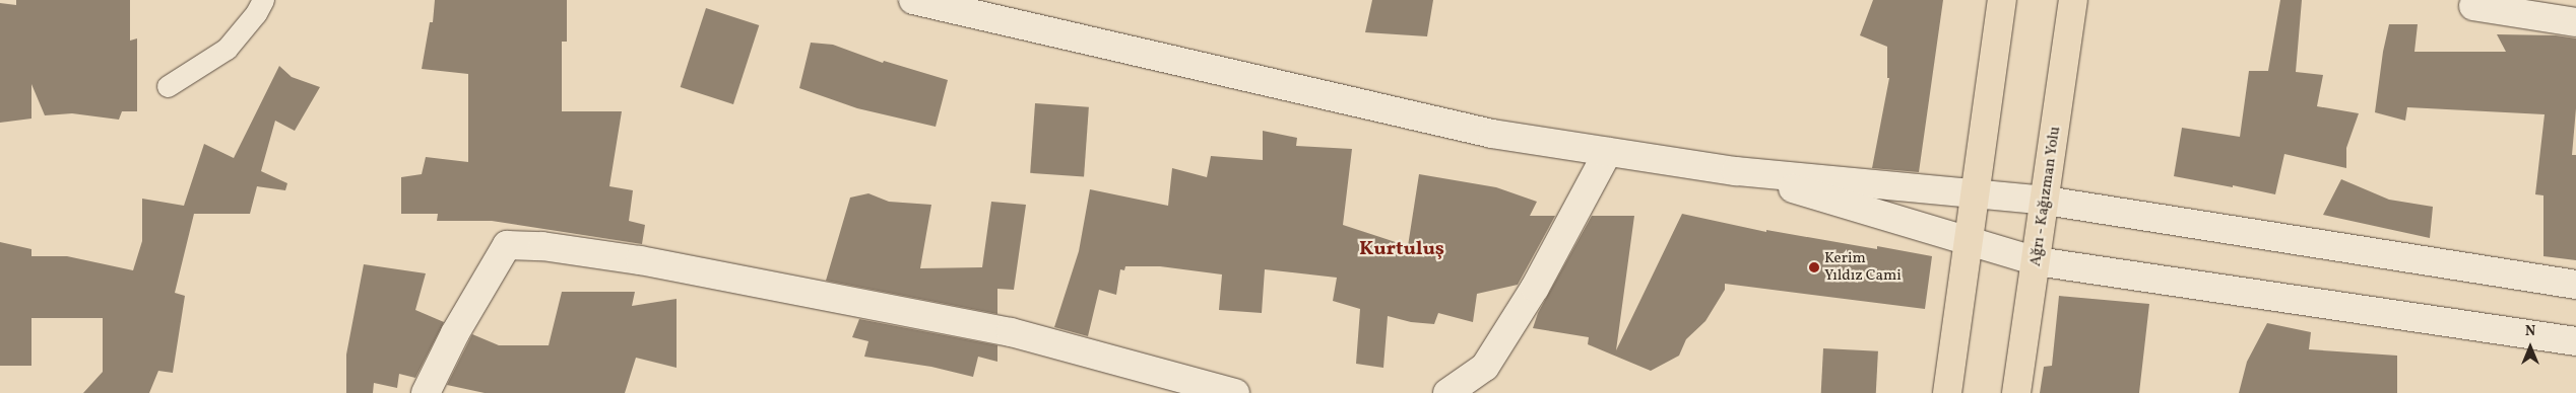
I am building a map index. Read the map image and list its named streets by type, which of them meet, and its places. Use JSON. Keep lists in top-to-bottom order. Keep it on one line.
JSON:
{"streets":{"main road":["Ağrı - Kağızman Yolu"]},"districts":["Kurtuluş"],"places":["Kerim Yıldız Cami"],"north":"top"}
